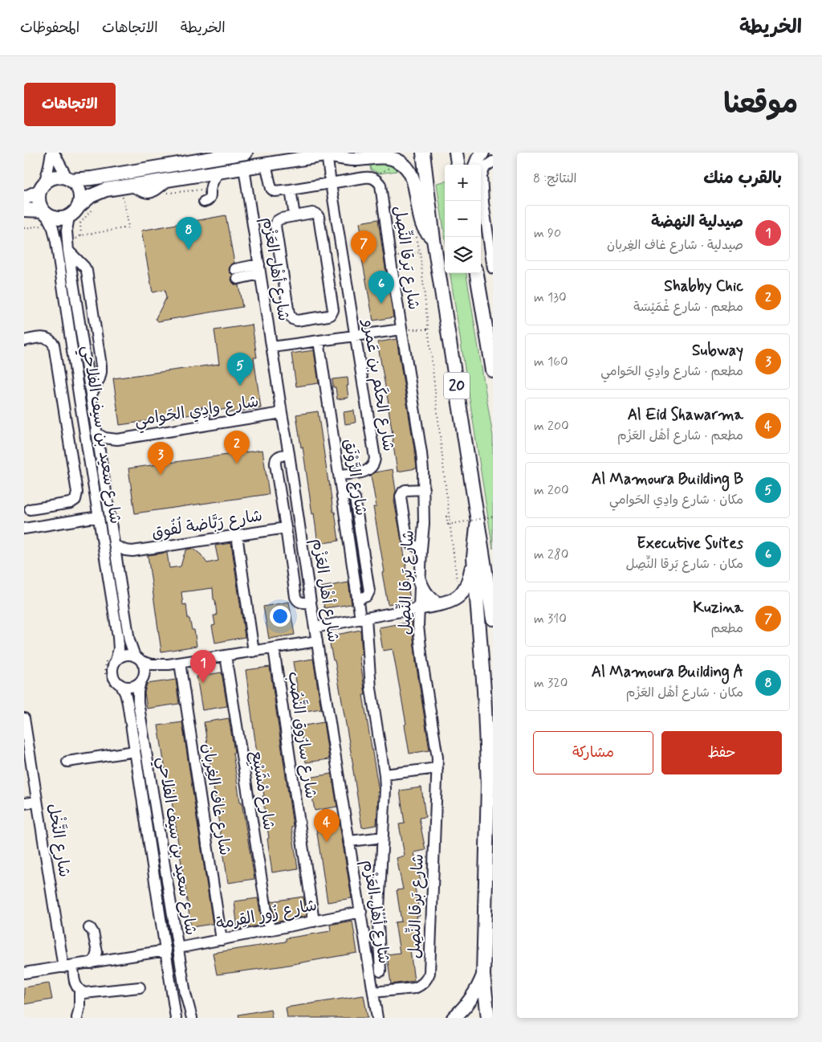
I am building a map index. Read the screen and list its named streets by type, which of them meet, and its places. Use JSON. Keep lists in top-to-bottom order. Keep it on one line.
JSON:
{"streets":{"main road":["20"],"street":["شارع بَرقا النِّصِل","شارع أهْل العَزْم","شارع الحكَم بن عَمرو","شارع وادِي الحَوامي","شارع سعيد بن سيف الفلاحي","شارع الرَّوْنَق","شارع رَبَّاضة لُفُوق","شارع سارُوق النَّصُب","شارع مْشَيْبِع","شارع غاف الغِربان","شارع النَّخْل","شارع زُور القِرمة"]},"crossings":[["شارع بَرقا النِّصِل","شارع أهْل العَزْم"],["شارع أهْل العَزْم","شارع وادِي الحَوامي"],["شارع أهْل العَزْم","شارع زُور القِرمة"],["شارع الحكَم بن عَمرو","شارع الرَّوْنَق"],["شارع وادِي الحَوامي","شارع سعيد بن سيف الفلاحي"],["شارع سعيد بن سيف الفلاحي","شارع رَبَّاضة لُفُوق"],["شارع سعيد بن سيف الفلاحي","شارع زُور القِرمة"],["شارع سارُوق النَّصُب","شارع زُور القِرمة"],["شارع مْشَيْبِع","شارع زُور القِرمة"],["شارع غاف الغِربان","شارع زُور القِرمة"]],"page":{"header":"الخريطة","nav":["الخريطة","الاتجاهات","المحفوظات"],"title":"موقعنا","buttons":["الاتجاهات",["حفظ","مشاركة"]],"heading":["بالقرب منك","النتائج: 8"],"map_buttons":["+","−"],"list":[{"mark":"1","name":"صيدلية النهضة","note":"صيدلية · شارع غاف الغِربان","value":"90 m"},{"mark":"2","name":"Shabby Chic","note":"مطعم · شارع غْمَيْسَة","value":"130 m"},{"mark":"3","name":"Subway","note":"مطعم · شارع وادِي الحَوامي","value":"160 m"},{"mark":"4","name":"Al Eid Shawarma","note":"مطعم · شارع أهْل العَزْم","value":"200 m"},{"mark":"5","name":"Al Mamoura Building B","note":"مكان · شارع وادِي الحَوامي","value":"200 m"},{"mark":"6","name":"Executive Suites","note":"مكان · شارع بَرقا النِّصِل","value":"280 m"},{"mark":"7","name":"Kuzina","note":"مطعم","value":"310 m"},{"mark":"8","name":"Al Mamoura Building A","note":"مكان · شارع أهْل العَزْم","value":"320 m"}],"pins":["8","7","6","5","2","3","1","4"]}}
